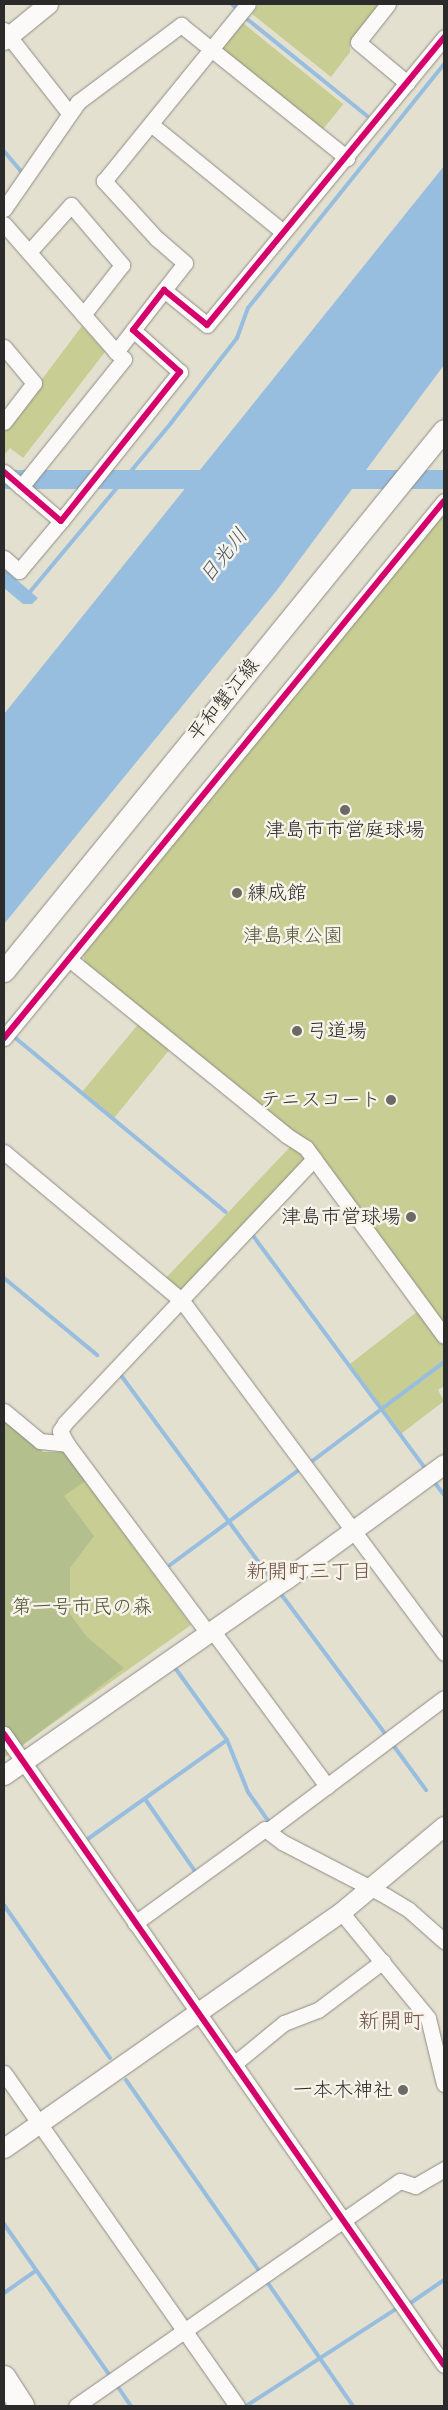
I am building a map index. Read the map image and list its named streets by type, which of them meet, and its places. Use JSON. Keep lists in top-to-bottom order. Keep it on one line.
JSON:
{"streets":{"main road":["平和蟹江線"]},"districts":["新開町三丁目","新開町"],"water":["日光川"],"parks":["津島東公園","第一号市民の森"],"places":["津島市市営庭球場","練成館","弓道場","テニスコート","津島市営球場","一本木神社"]}
